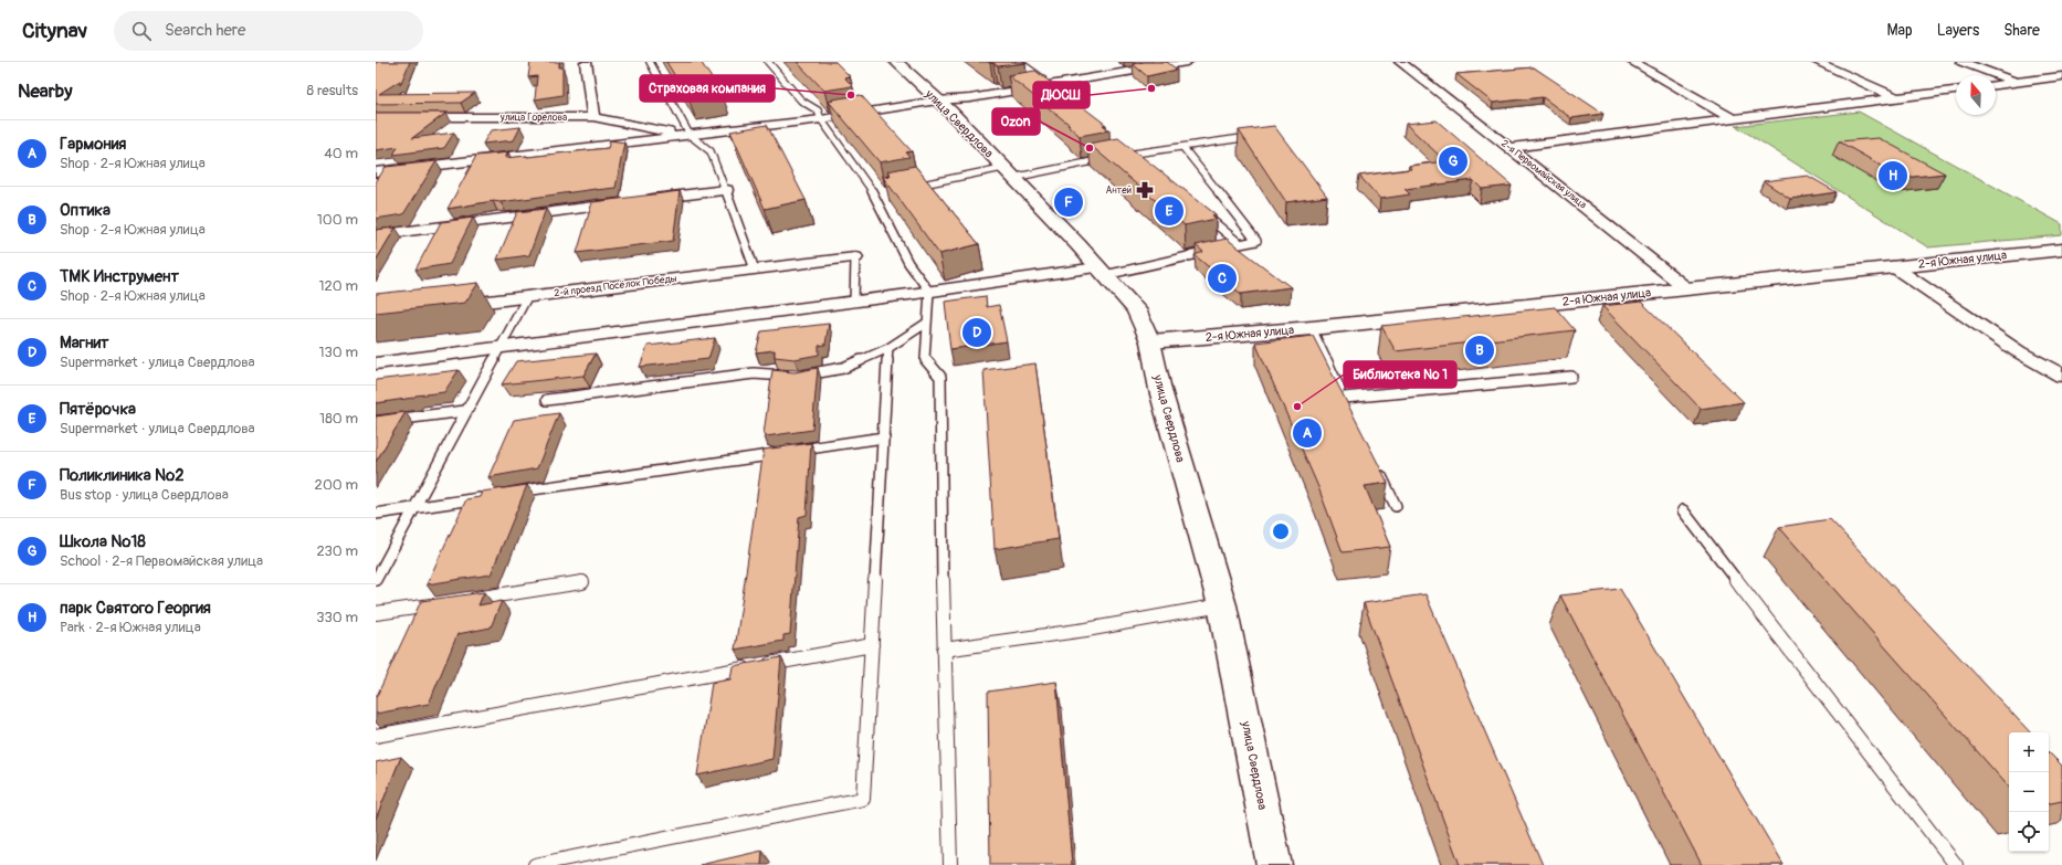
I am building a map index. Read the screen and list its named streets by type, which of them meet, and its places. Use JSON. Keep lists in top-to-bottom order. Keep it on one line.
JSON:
{"streets":{"main road":["улица Свердлова","2-я Южная улица"],"street":["улица Горелова","2-я Первомайская улица","2-й проезд Посёлок Победы"]},"crossings":[["улица Свердлова","2-я Южная улица"],["2-я Первомайская улица","2-я Южная улица"]],"places":{"other":["ДЮСШ","Страховая компания","Ozon","Библиотека № 1"],"pharmacy":["Антей"]},"north":"top","page":{"header":"Citynav","search":"Search here","nav":["Map","Layers","Share"],"heading":["Nearby","8 results"],"list":[{"mark":"A","name":"Гармония","note":"Shop · 2-я Южная улица","value":"40 m"},{"mark":"B","name":"Оптика","note":"Shop · 2-я Южная улица","value":"100 m"},{"mark":"C","name":"ТМК Инструмент","note":"Shop · 2-я Южная улица","value":"120 m"},{"mark":"D","name":"Магнит","note":"Supermarket · улица Свердлова","value":"130 m"},{"mark":"E","name":"Пятёрочка","note":"Supermarket · улица Свердлова","value":"180 m"},{"mark":"F","name":"Поликлиника №2","note":"Bus stop · улица Свердлова","value":"200 m"},{"mark":"G","name":"Школа №18","note":"School · 2-я Первомайская улица","value":"230 m"},{"mark":"H","name":"парк Святого Георгия","note":"Park · 2-я Южная улица","value":"330 m"}],"pins":["G","H","F","E","C","D","B","A"],"map_buttons":["+","−"]}}
